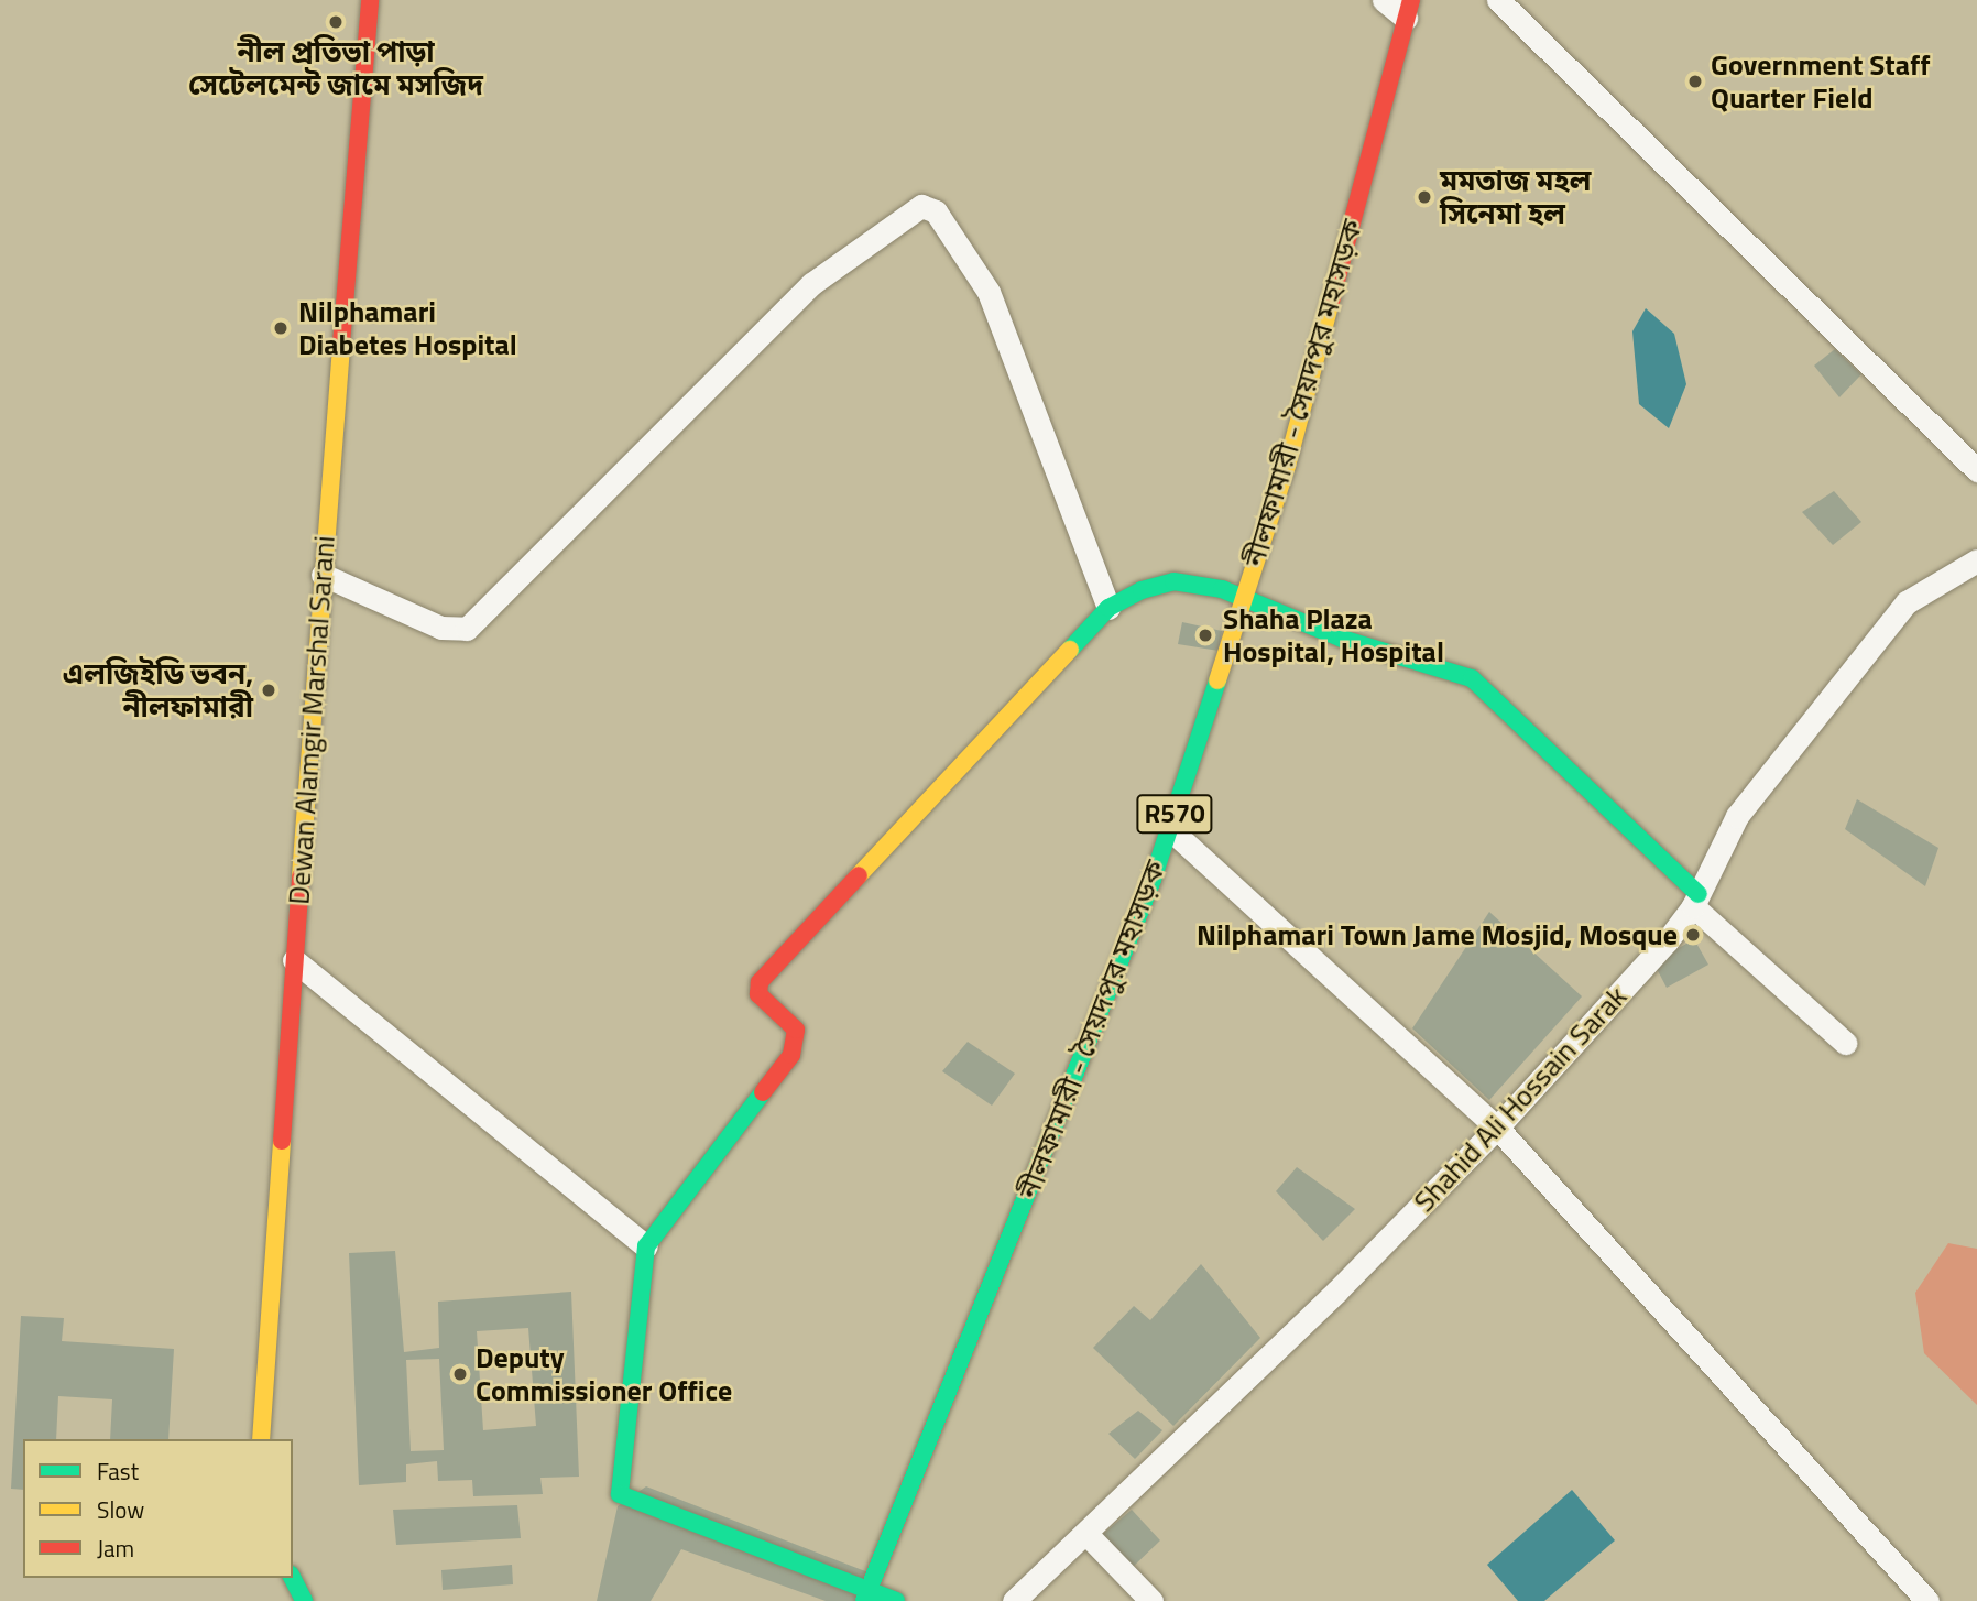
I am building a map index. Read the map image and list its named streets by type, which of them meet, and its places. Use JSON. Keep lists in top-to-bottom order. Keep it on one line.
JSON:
{"streets":{"street":["নীলফামারী - সৈয়দপুর মহাসড়ক","Dewan Alamgir Marshal Sarani","R570","Shahid Ali Hossain Sarak"]},"places":["নীল প্রতিভা পাড়া সেটেলমেন্ট জামে মসজিদ","Government Staff Quarter Field","মমতাজ মহল সিনেমা হল","Nilphamari Diabetes Hospital","Shaha Plaza Hospital, Hospital","এলজিইডি ভবন, নীলফামারী","Nilphamari Town Jame Mosjid, Mosque","Deputy Commissioner Office"],"legend":["Fast","Slow","Jam"]}
